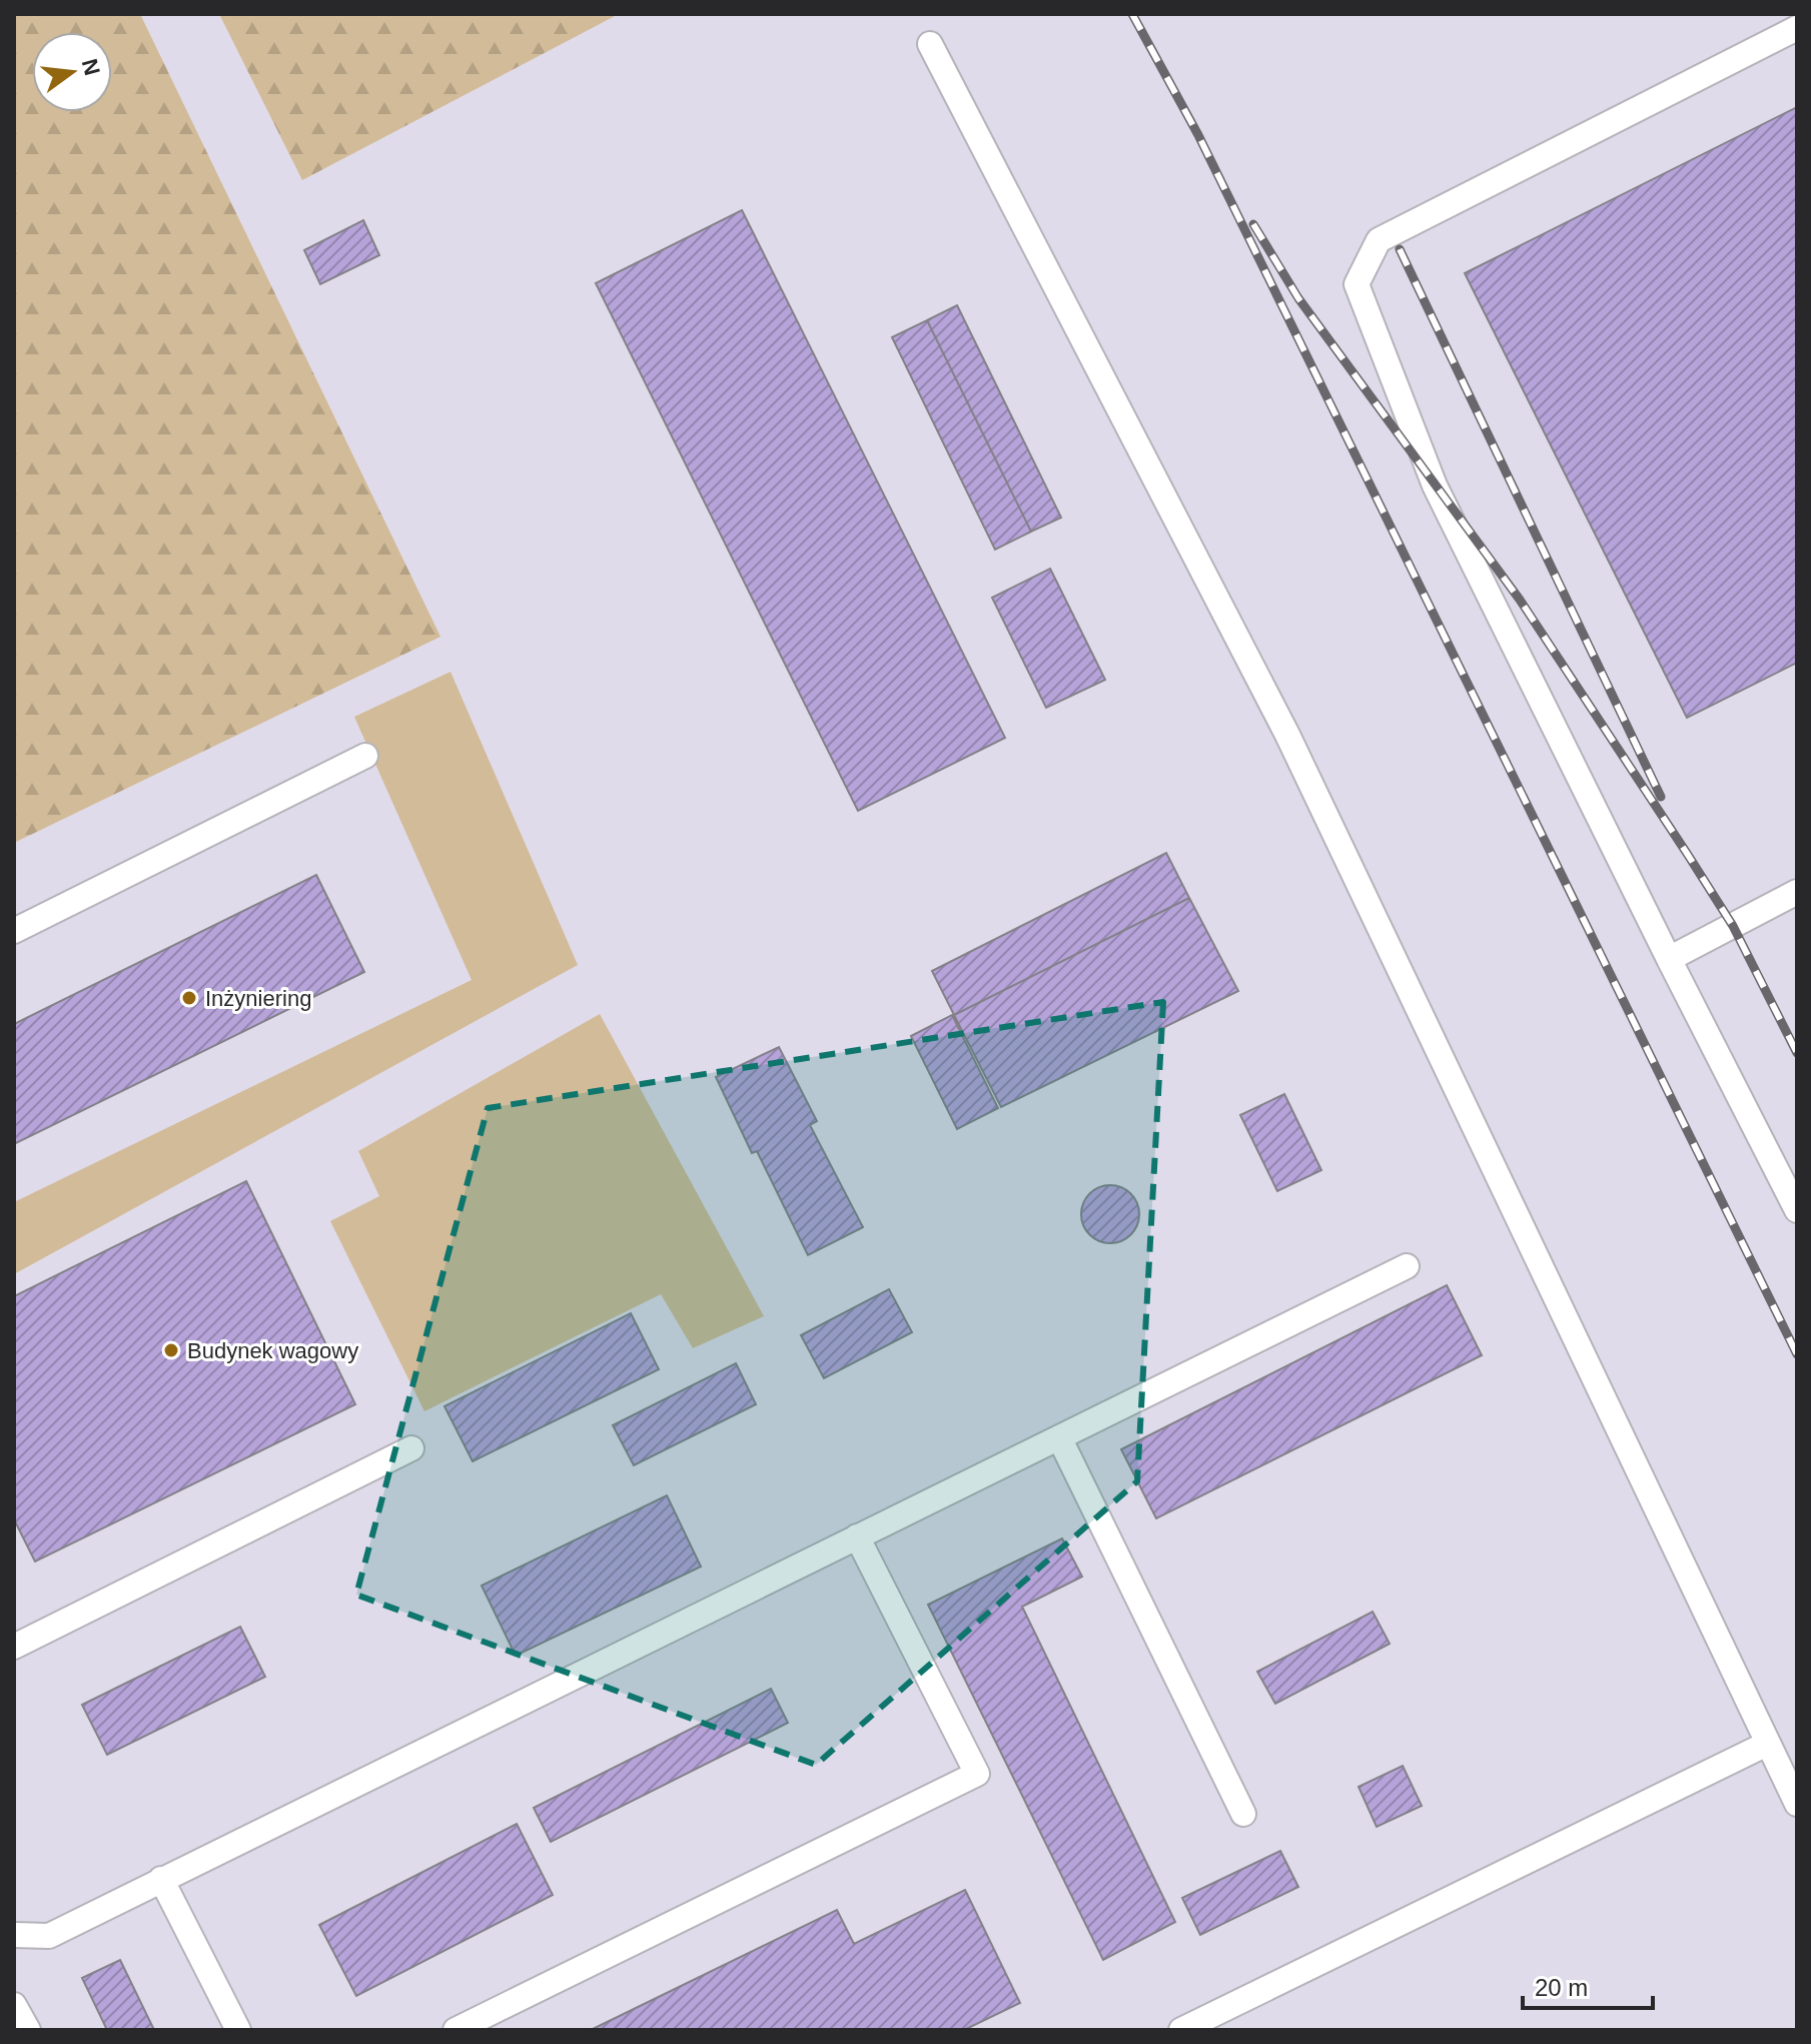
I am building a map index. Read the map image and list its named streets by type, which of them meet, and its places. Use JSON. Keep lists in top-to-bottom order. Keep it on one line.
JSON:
{"places":["Inżyniering","Budynek wagowy"],"scale_bar":"20 m","north":"right"}
